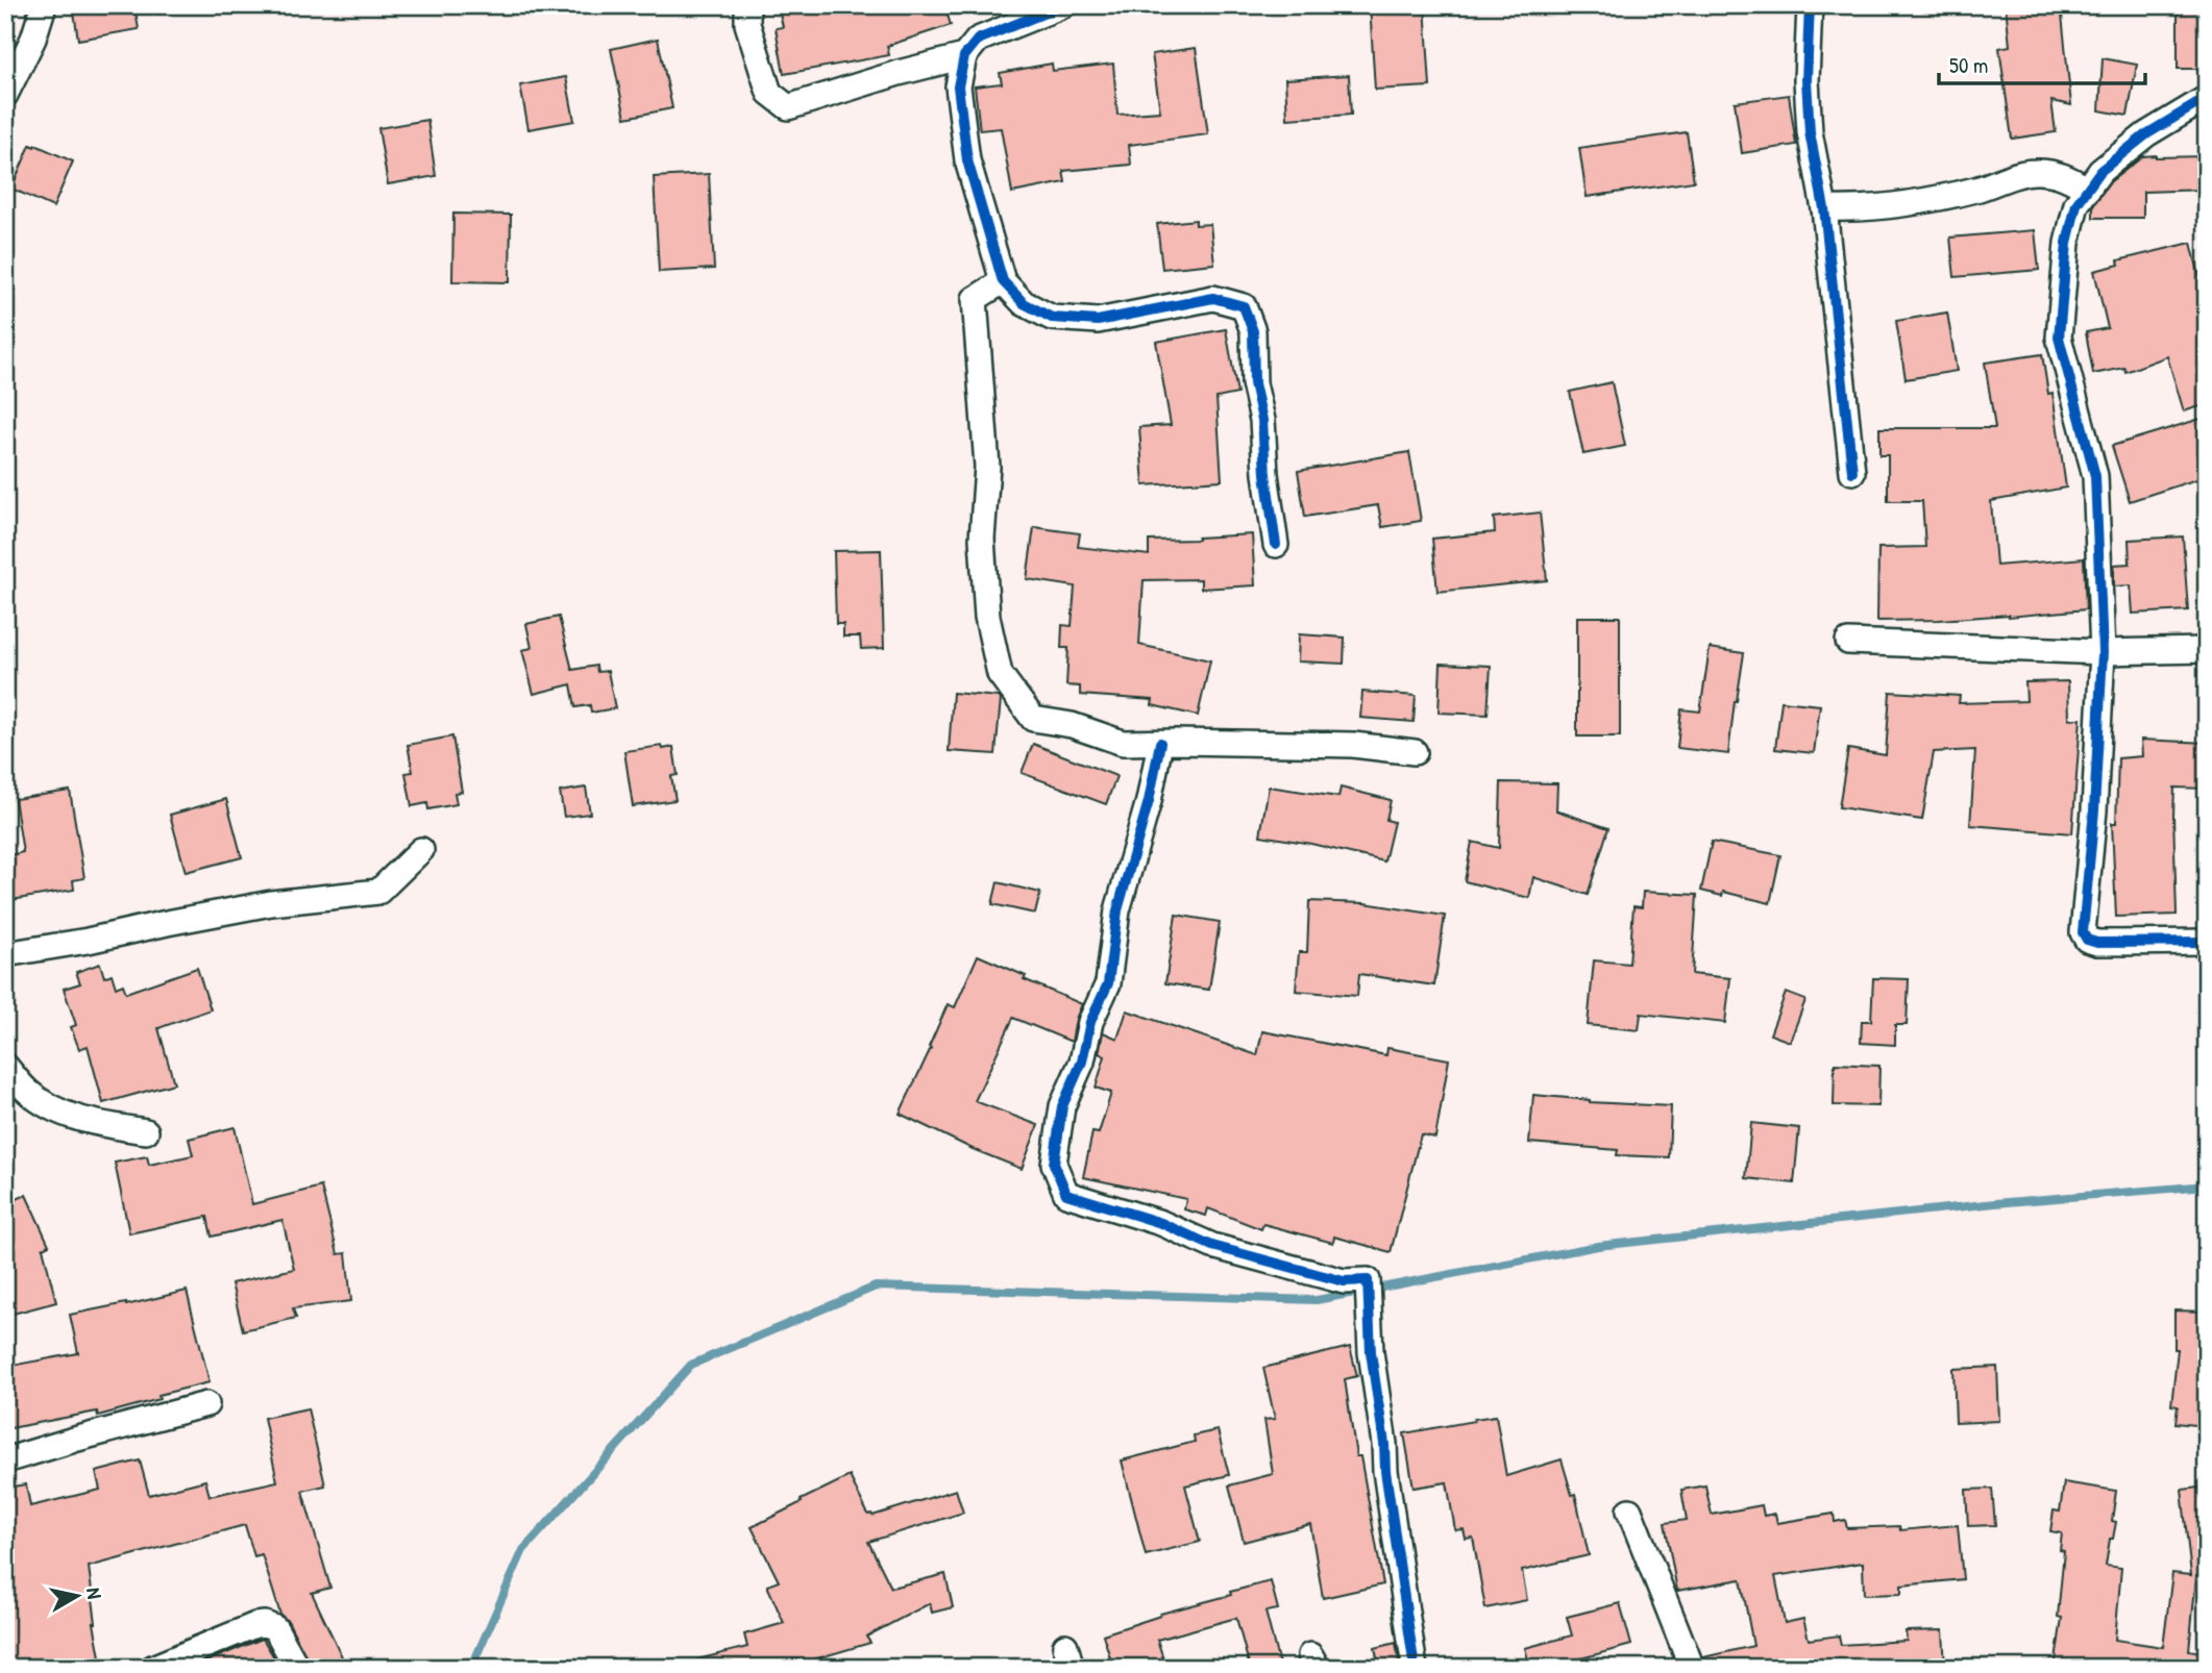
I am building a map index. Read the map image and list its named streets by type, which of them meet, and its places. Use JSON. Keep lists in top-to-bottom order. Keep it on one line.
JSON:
{"scale_bar":"50 m","north":"right"}
